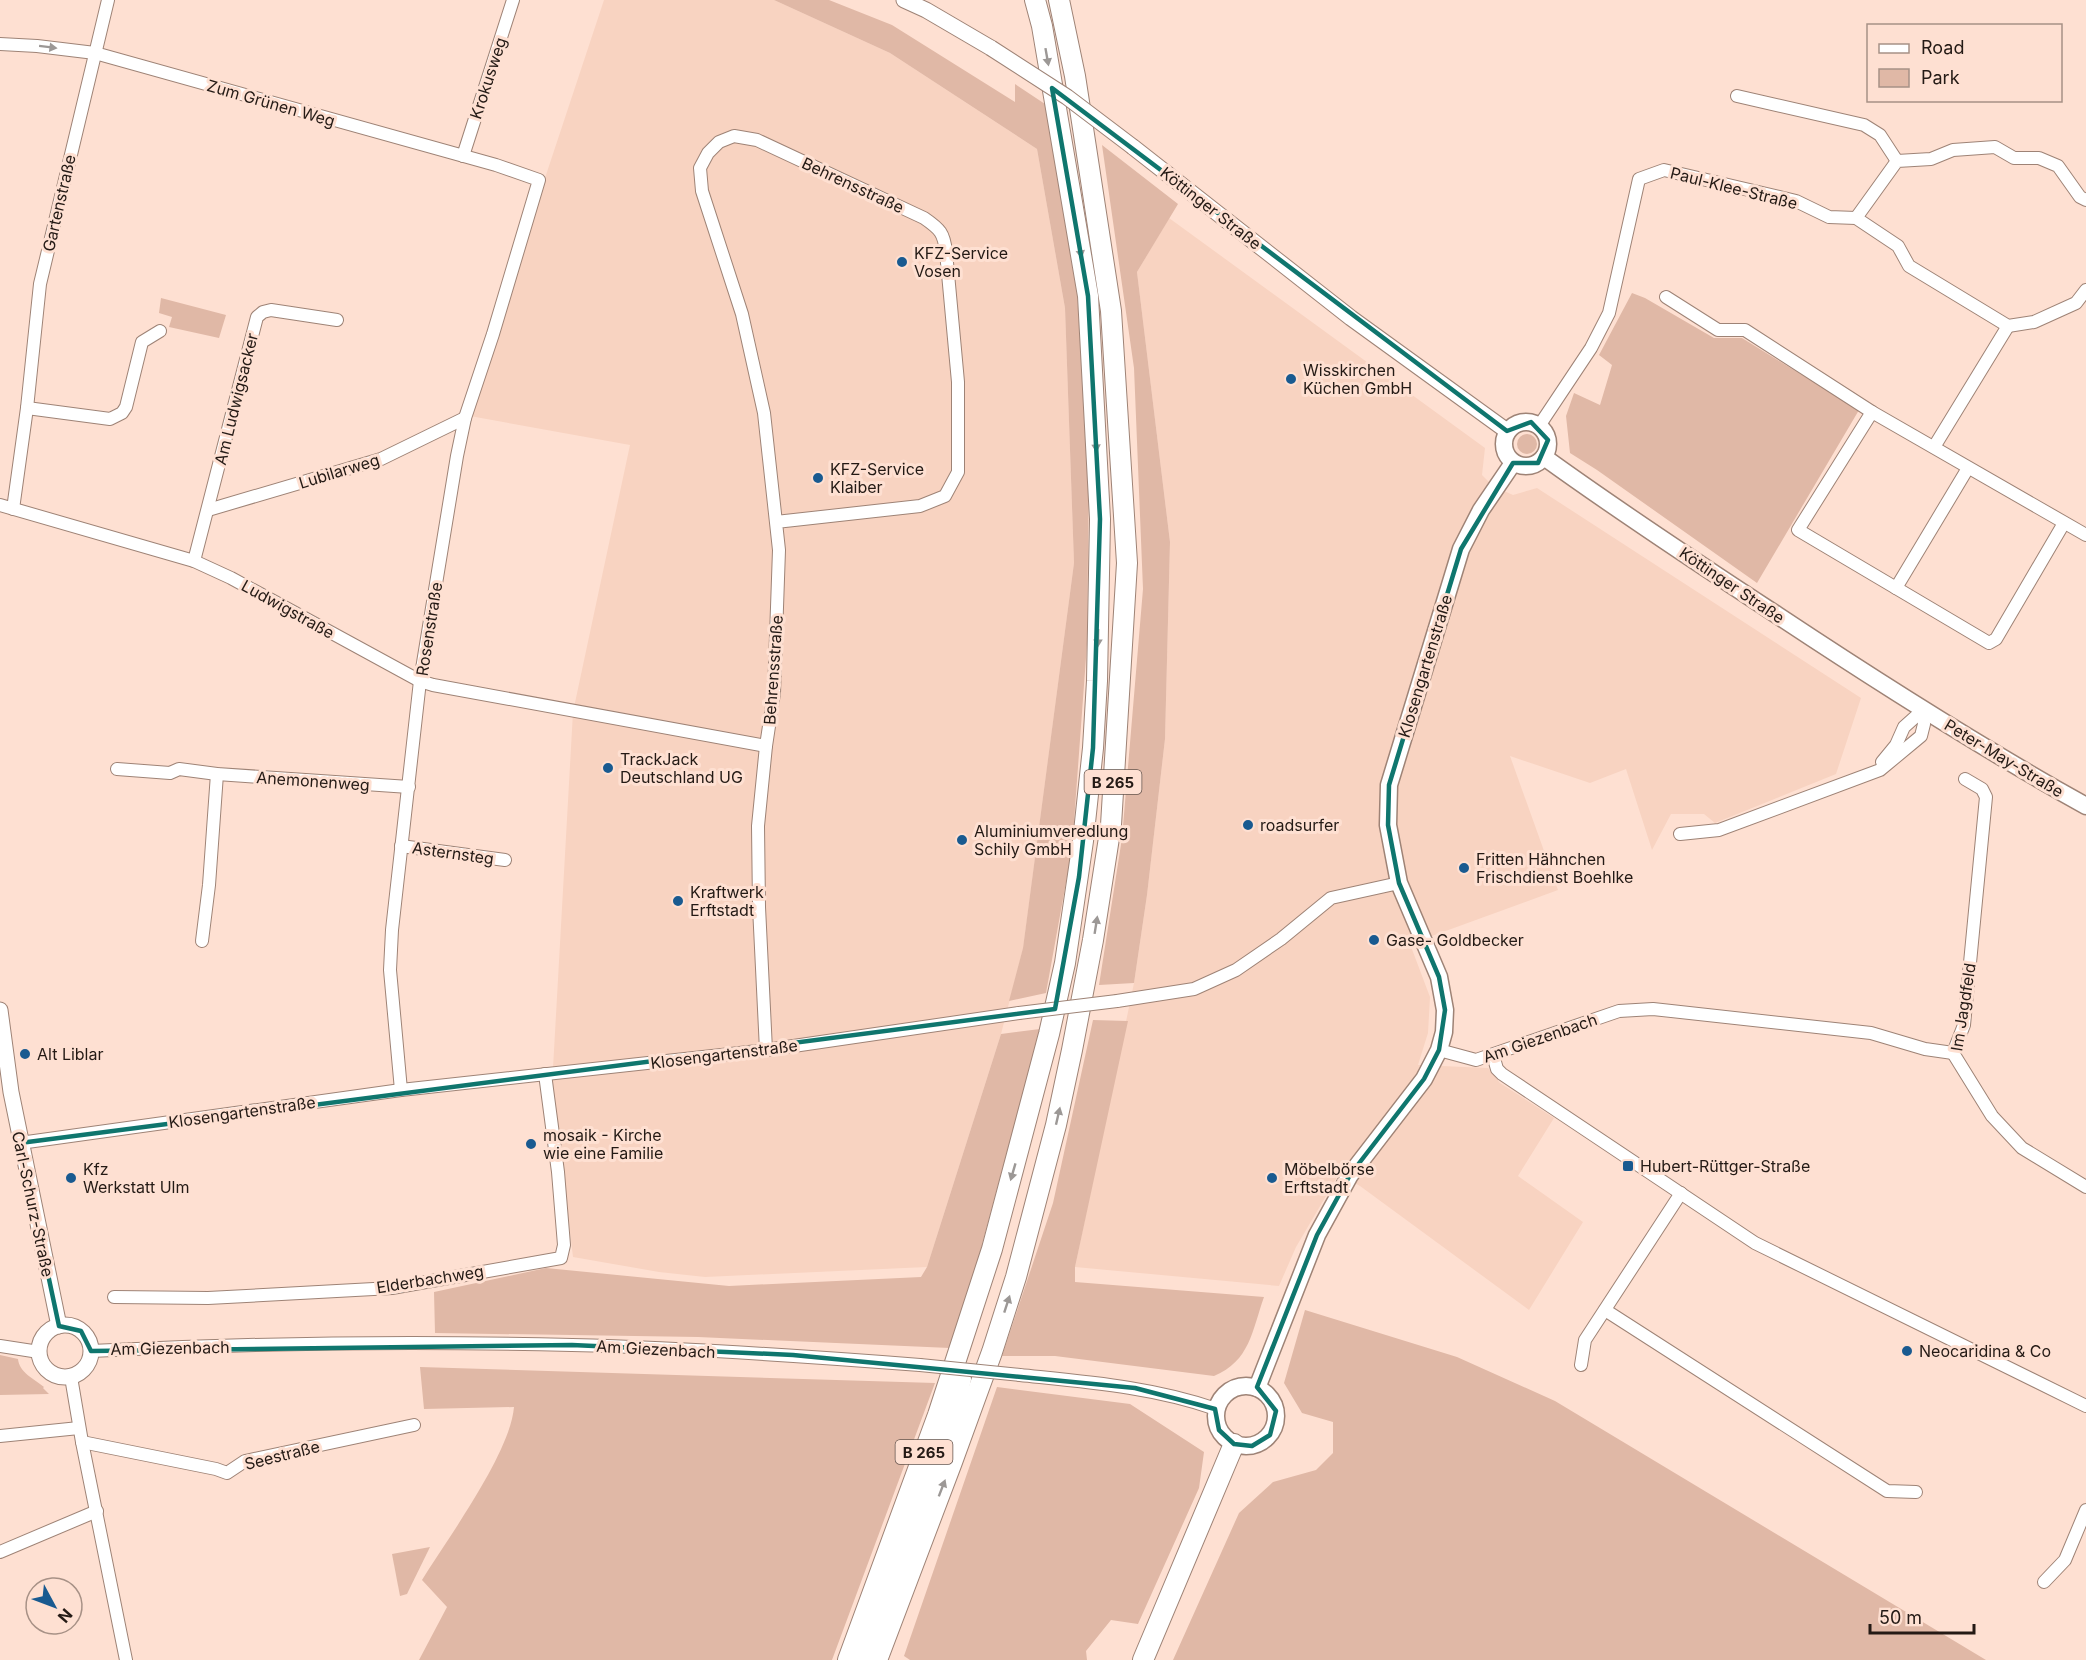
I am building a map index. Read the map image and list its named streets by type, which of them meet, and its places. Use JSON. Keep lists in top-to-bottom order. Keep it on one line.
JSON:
{"streets":{"main road":["Köttinger Straße","Klosengartenstraße","Peter-May-Straße","B 265"],"street":["Krokusweg","Zum Grünen Weg","Behrensstraße","Paul-Klee-Straße","Gartenstraße","Am Ludwigsacker","Lubilarweg","Ludwigstraße","Rosenstraße","Anemonenweg","Asternsteg","Im Jagdfeld","Am Giezenbach","Carl-Schurz-Straße","Elderbachweg","Seestraße"]},"crossings":[["Krokusweg","Zum Grünen Weg"],["Zum Grünen Weg","Gartenstraße"],["Zum Grünen Weg","Rosenstraße"],["Behrensstraße","Ludwigstraße"],["Behrensstraße","Klosengartenstraße"],["Paul-Klee-Straße","Köttinger Straße"],["Paul-Klee-Straße","Klosengartenstraße"],["Gartenstraße","Ludwigstraße"],["Köttinger Straße","Klosengartenstraße"],["Köttinger Straße","Peter-May-Straße"],["Am Ludwigsacker","Lubilarweg"],["Am Ludwigsacker","Ludwigstraße"],["Lubilarweg","Rosenstraße"],["Ludwigstraße","Rosenstraße"],["Rosenstraße","Klosengartenstraße"],["Rosenstraße","Anemonenweg"],["Rosenstraße","Asternsteg"],["Klosengartenstraße","Am Giezenbach"],["Klosengartenstraße","Carl-Schurz-Straße"],["Klosengartenstraße","Elderbachweg"],["Im Jagdfeld","Am Giezenbach"],["Am Giezenbach","Carl-Schurz-Straße"]],"places":{"other":["KFZ-Service Vosen","Wisskirchen Küchen GmbH","KFZ-Service Klaiber","TrackJack Deutschland UG","roadsurfer","Aluminiumveredlung Schily GmbH","Fritten Hähnchen Frischdienst Boehlke","Kraftwerk Erftstadt","Gase- Goldbecker","Alt Liblar","mosaik - Kirche wie eine Familie","Kfz Werkstatt Ulm","Möbelbörse Erftstadt","Neocaridina & Co"],"transit":["Hubert-Rüttger-Straße"]},"legend":["Road","Park"],"scale_bar":"50 m","north":"bottom right"}
